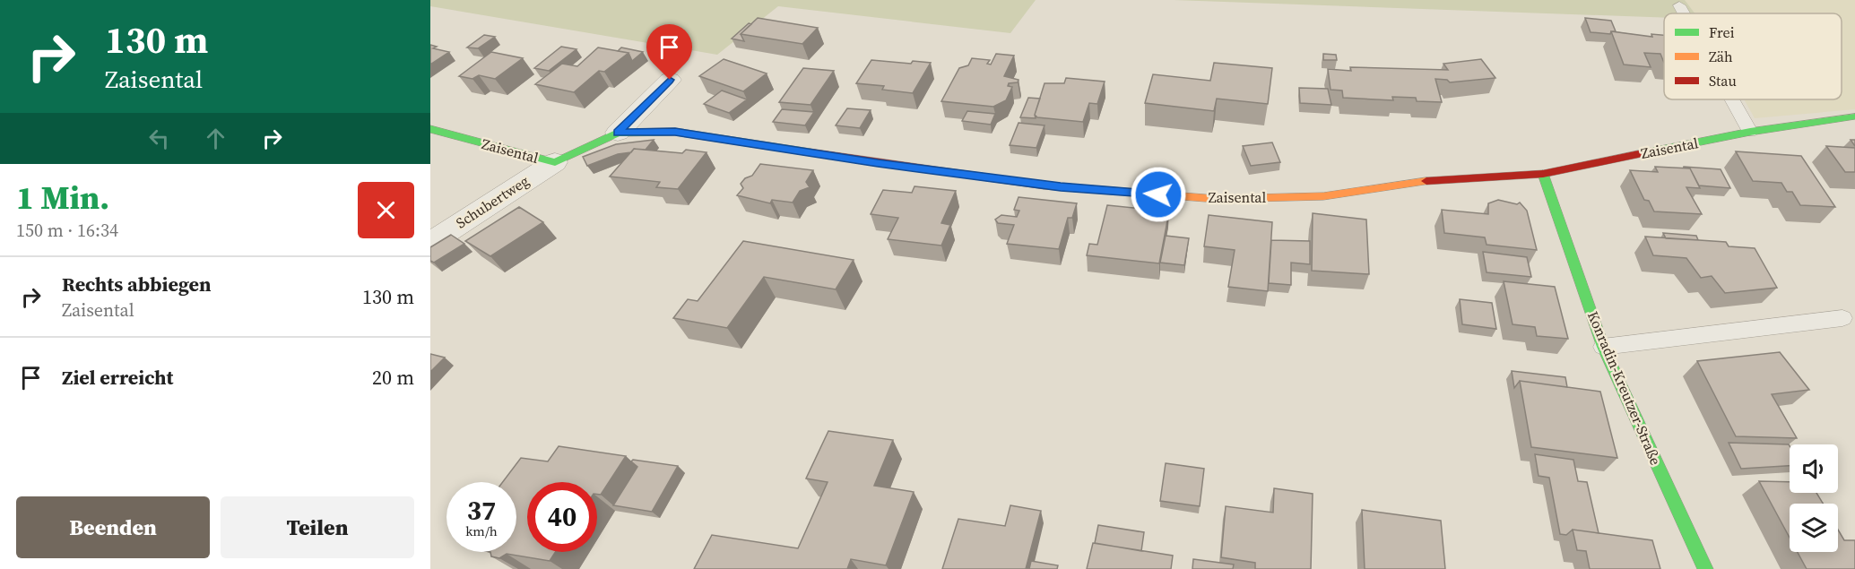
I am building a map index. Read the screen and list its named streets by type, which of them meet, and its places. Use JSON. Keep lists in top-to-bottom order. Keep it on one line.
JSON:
{"streets":{"street":["Zaisental","Schubertweg","Konradin-Kreutzer-Straße"]},"crossings":[["Zaisental","Schubertweg"],["Zaisental","Konradin-Kreutzer-Straße"]],"legend":["Frei","Zäh","Stau"],"page":{"turn":["130 m","Zaisental"],"heading":["1 Min.","150 m · 16:34"],"list":[{"name":"Rechts abbiegen","note":"Zaisental","value":"130 m"},{"name":"Ziel erreicht","value":"20 m"}],"speed":"37 km/h","limit":"40","buttons":["Beenden","Teilen"]}}
